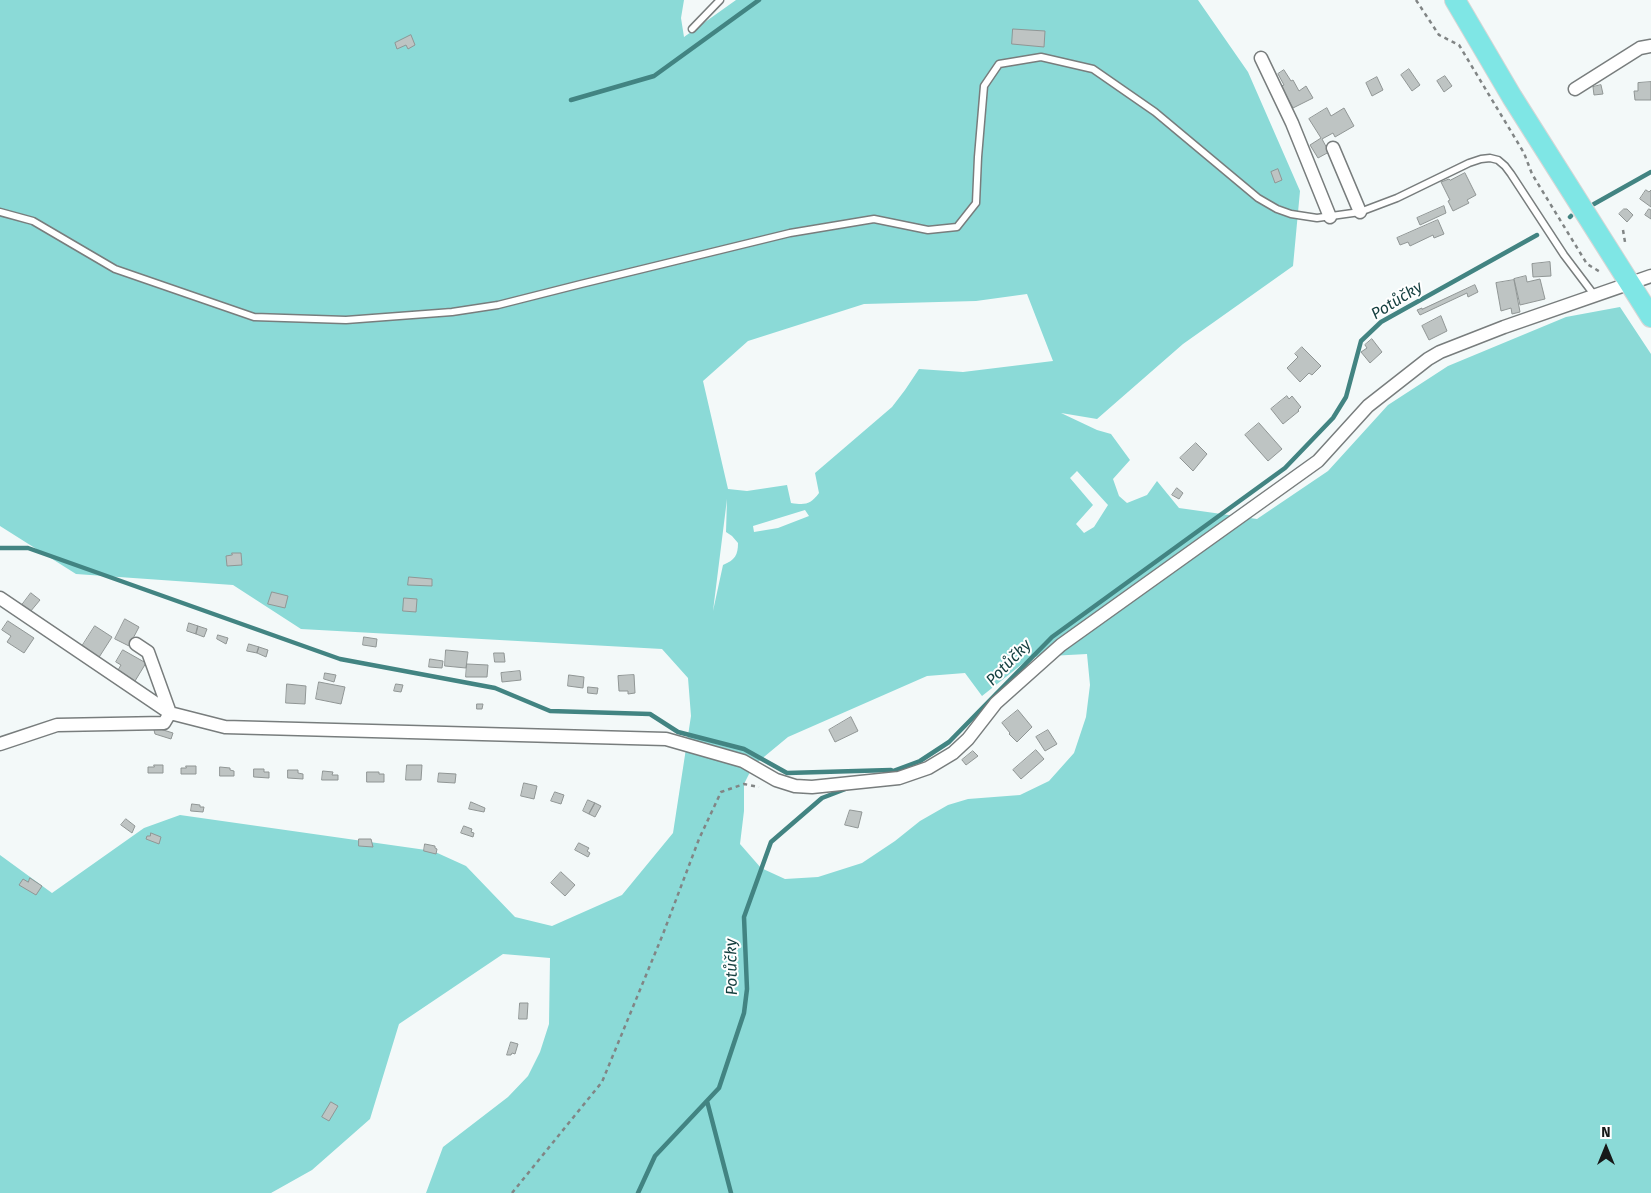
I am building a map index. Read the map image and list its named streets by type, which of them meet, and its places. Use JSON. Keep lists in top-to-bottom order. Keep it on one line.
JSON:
{"water":["Potůčky"],"north":"top"}
